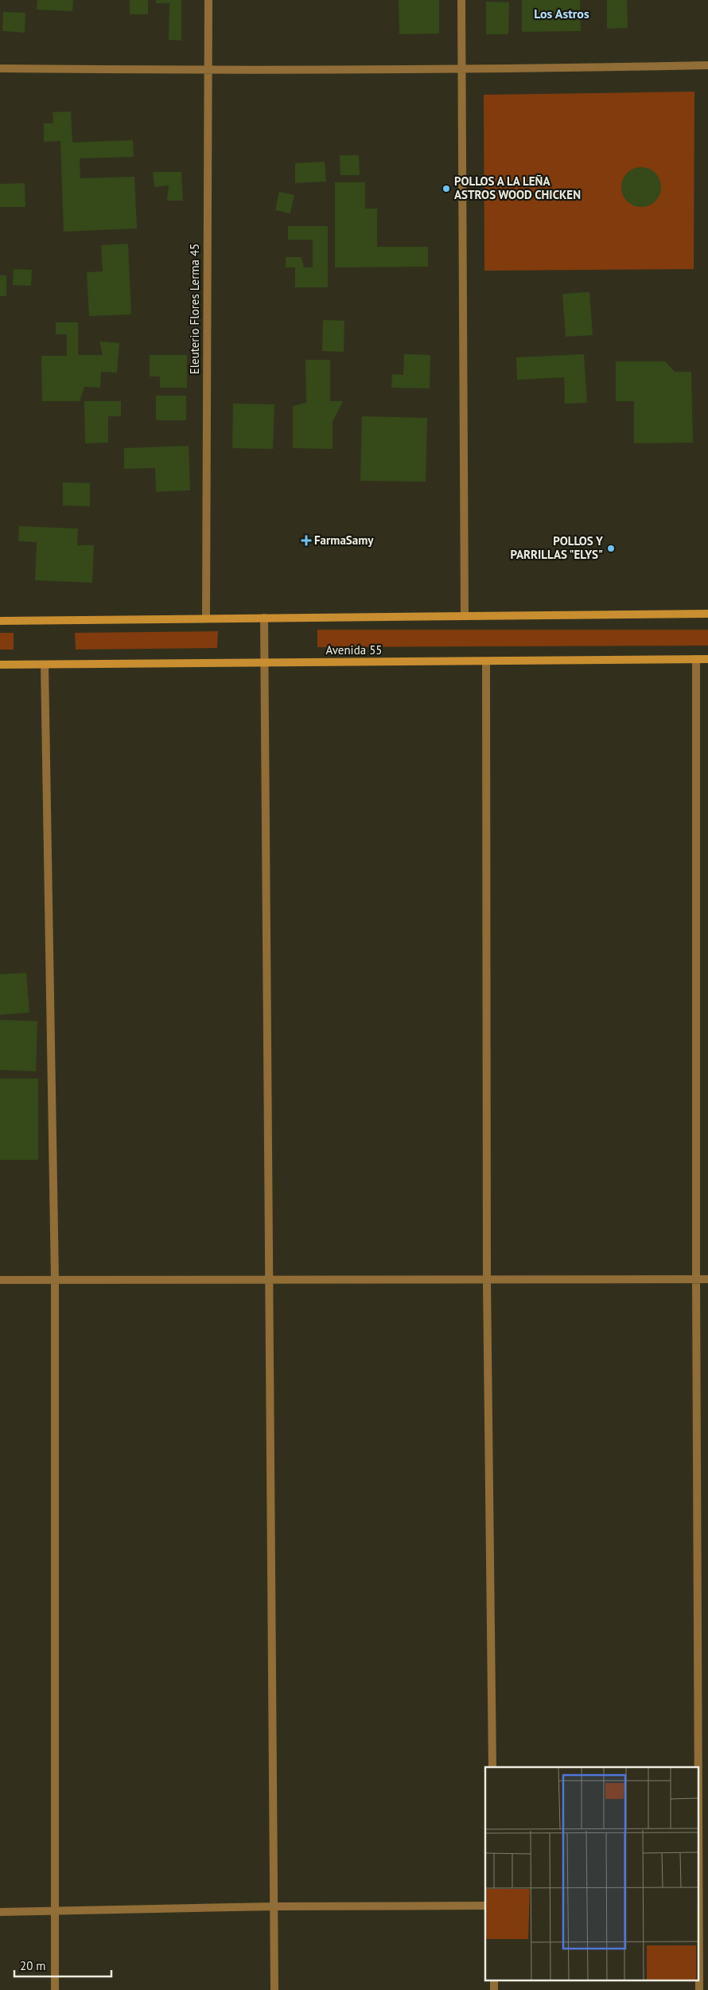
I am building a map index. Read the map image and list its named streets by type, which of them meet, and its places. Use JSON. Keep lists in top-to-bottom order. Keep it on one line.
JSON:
{"streets":{"street":["Eleuterio Flores Lerma 45","Avenida 55"]},"districts":["Los Astros"],"places":{"other":["POLLOS A LA LEÑA ASTROS WOOD CHICKEN","POLLOS Y PARRILLAS \"ELYS\""],"health":["FarmaSamy"]},"scale_bar":"20 m"}
